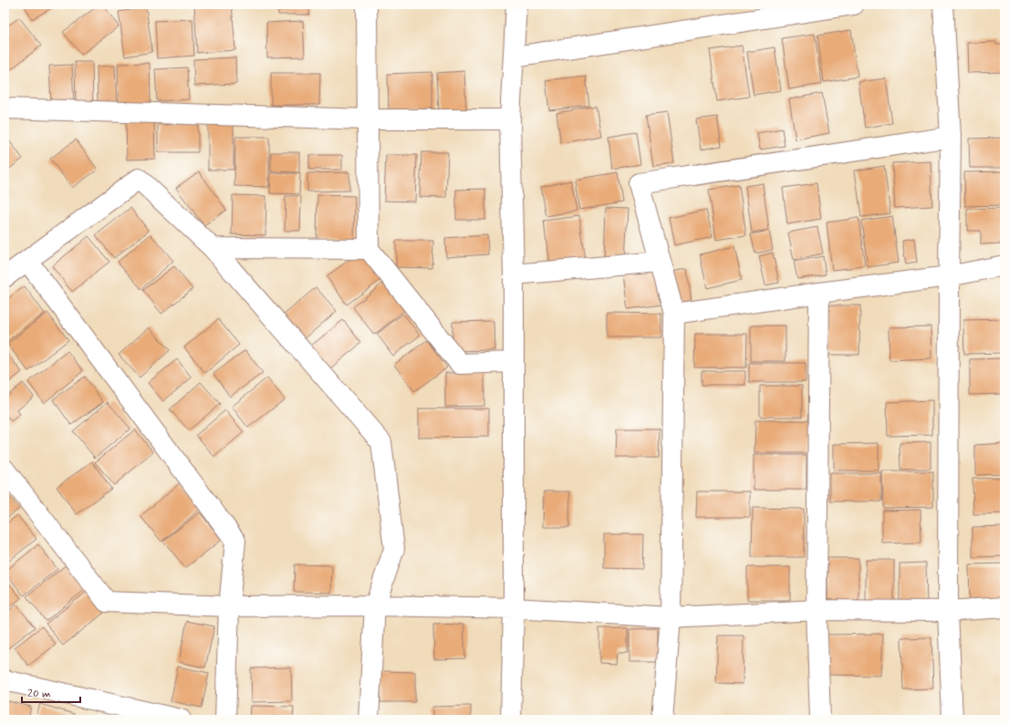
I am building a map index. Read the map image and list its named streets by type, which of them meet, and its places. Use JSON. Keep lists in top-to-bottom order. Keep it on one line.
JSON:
{"scale_bar":"20 m"}
